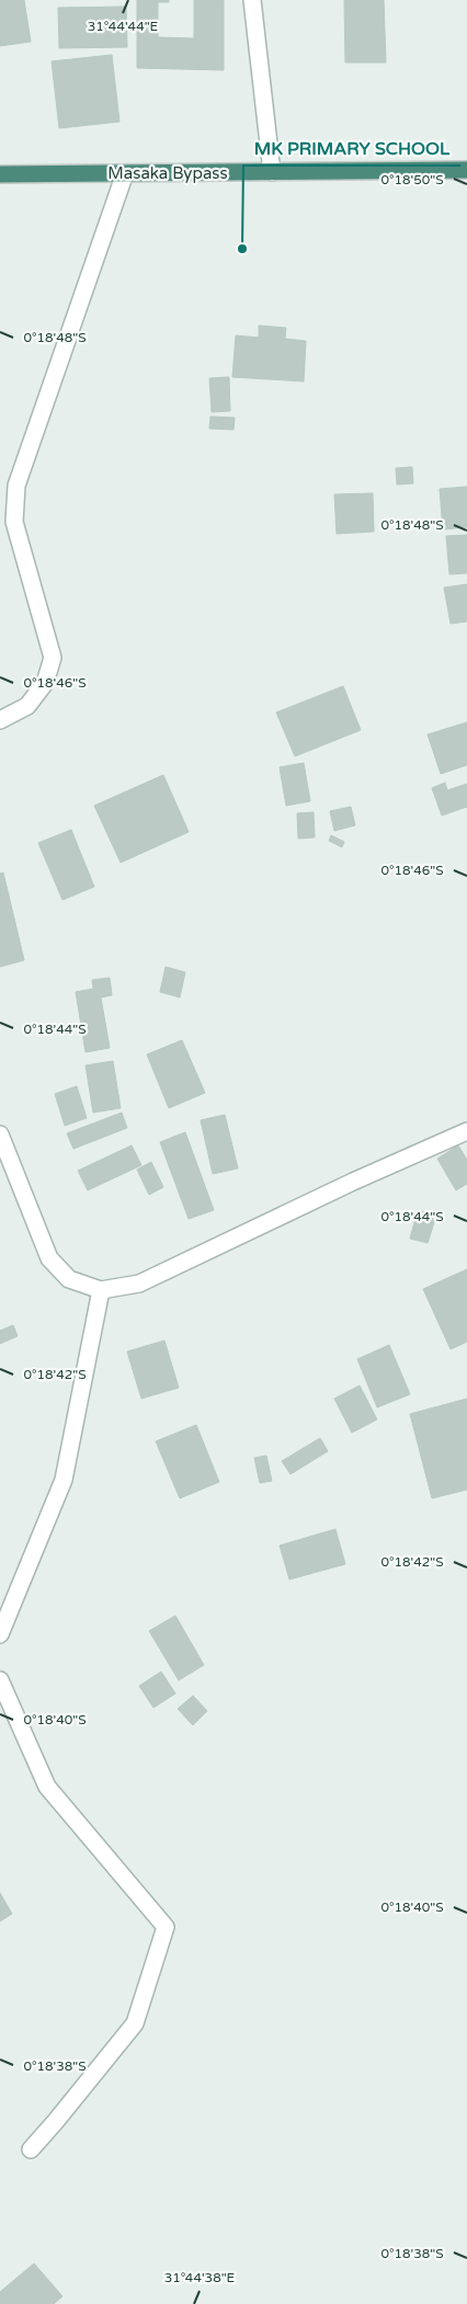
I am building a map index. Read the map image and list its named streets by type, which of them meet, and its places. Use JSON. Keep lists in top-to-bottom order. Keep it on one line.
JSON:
{"streets":{"highway":["Masaka Bypass"]},"places":["MK PRIMARY SCHOOL"],"coordinates":["31°44'44\"E","0°18'50\"S","0°18'48\"S","0°18'46\"S","0°18'44\"S","0°18'42\"S","0°18'40\"S","0°18'38\"S","31°44'38\"E"]}
